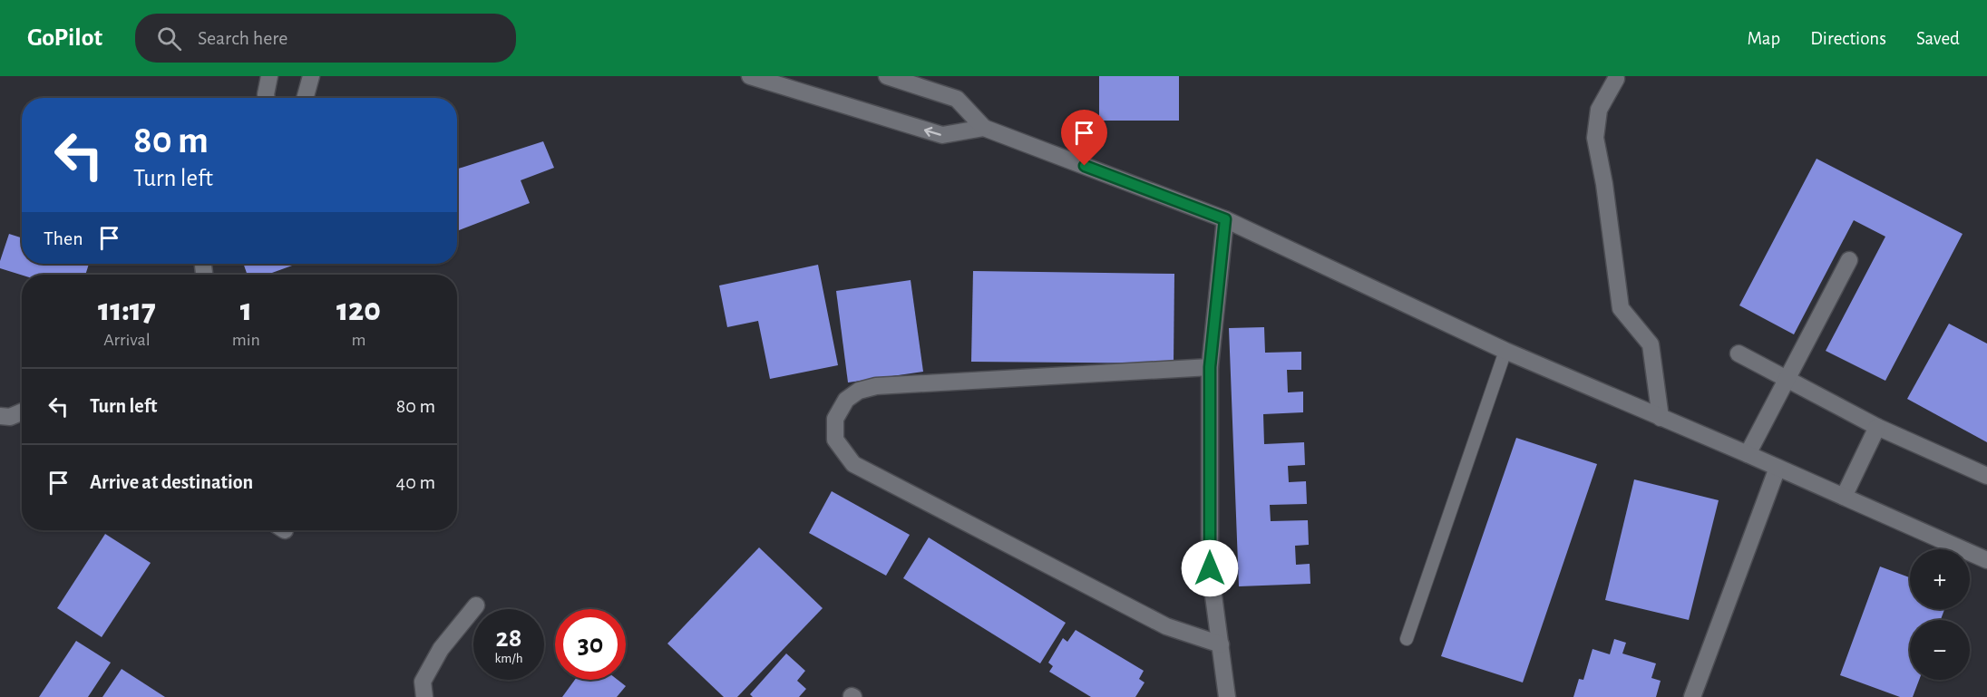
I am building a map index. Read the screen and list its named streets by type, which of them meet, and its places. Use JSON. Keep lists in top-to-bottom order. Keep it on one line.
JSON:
{"page":{"header":"GoPilot","search":"Search here","nav":["Map","Directions","Saved"],"turn":["80 m","Turn left"],"then":"Then","eta":["11:17","Arrival","1","min","120","m"],"list":[{"name":"Turn left","value":"80 m"},{"name":"Arrive at destination","value":"40 m"}],"map_buttons":["+","−"],"speed":"28 km/h","limit":"30"}}
